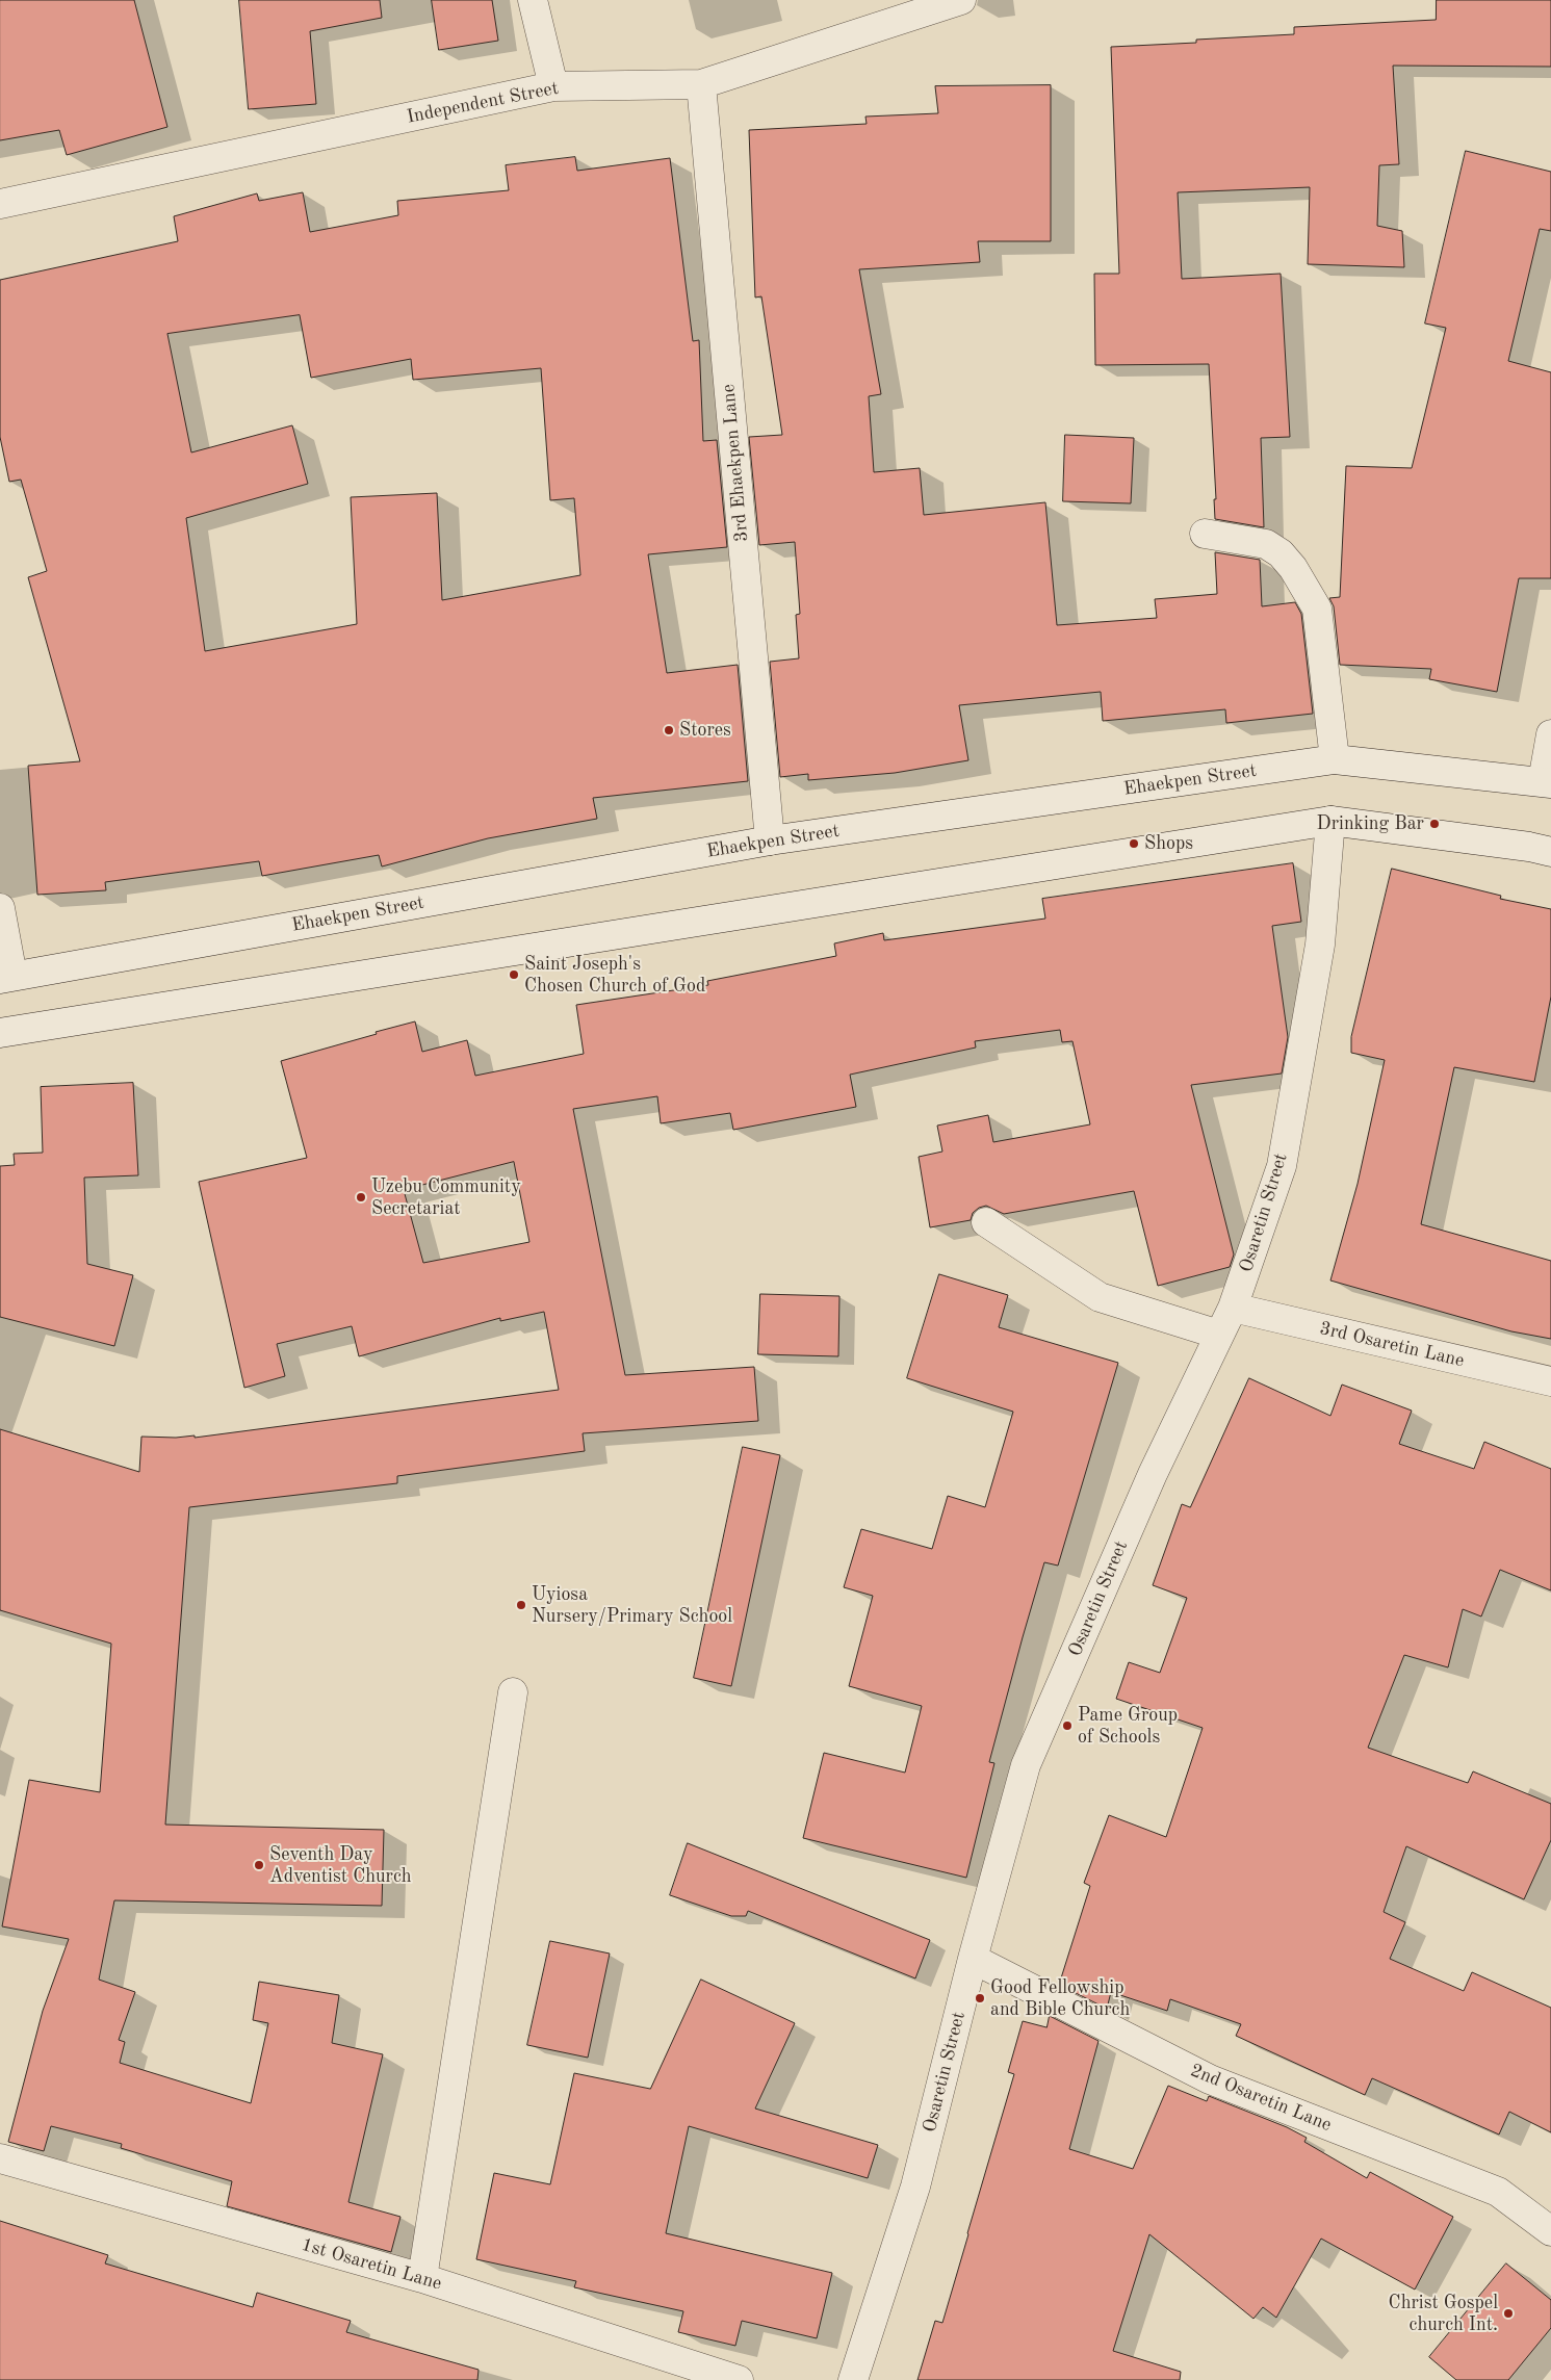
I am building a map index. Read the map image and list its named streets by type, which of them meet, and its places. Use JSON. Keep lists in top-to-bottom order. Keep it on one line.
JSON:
{"streets":{"street":["Independent Street","3rd Ehaekpen Lane","Ehaekpen Street","Osaretin Street","3rd Osaretin Lane","2nd Osaretin Lane","1st Osaretin Lane"]},"crossings":[["Independent Street","3rd Ehaekpen Lane"],["3rd Ehaekpen Lane","Ehaekpen Street"],["Osaretin Street","3rd Osaretin Lane"],["Osaretin Street","2nd Osaretin Lane"]],"places":["Stores","Drinking Bar","Shops","Saint Joseph's Chosen Church of God","Uzebu Community Secretariat","Uyiosa Nursery/Primary School","Pame Group of Schools","Seventh Day Adventist Church","Good Fellowship and Bible Church","Christ Gospel church Int."]}
